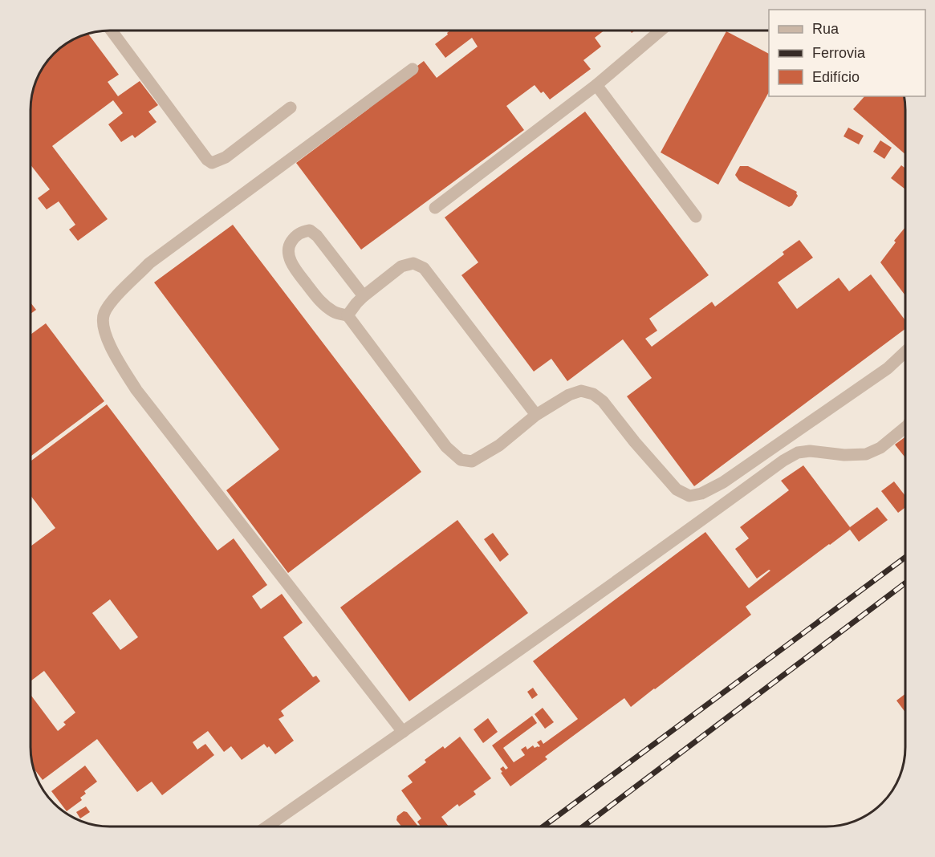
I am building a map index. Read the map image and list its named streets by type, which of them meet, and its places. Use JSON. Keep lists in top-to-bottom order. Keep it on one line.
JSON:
{"legend":["Rua","Ferrovia","Edifício"]}
